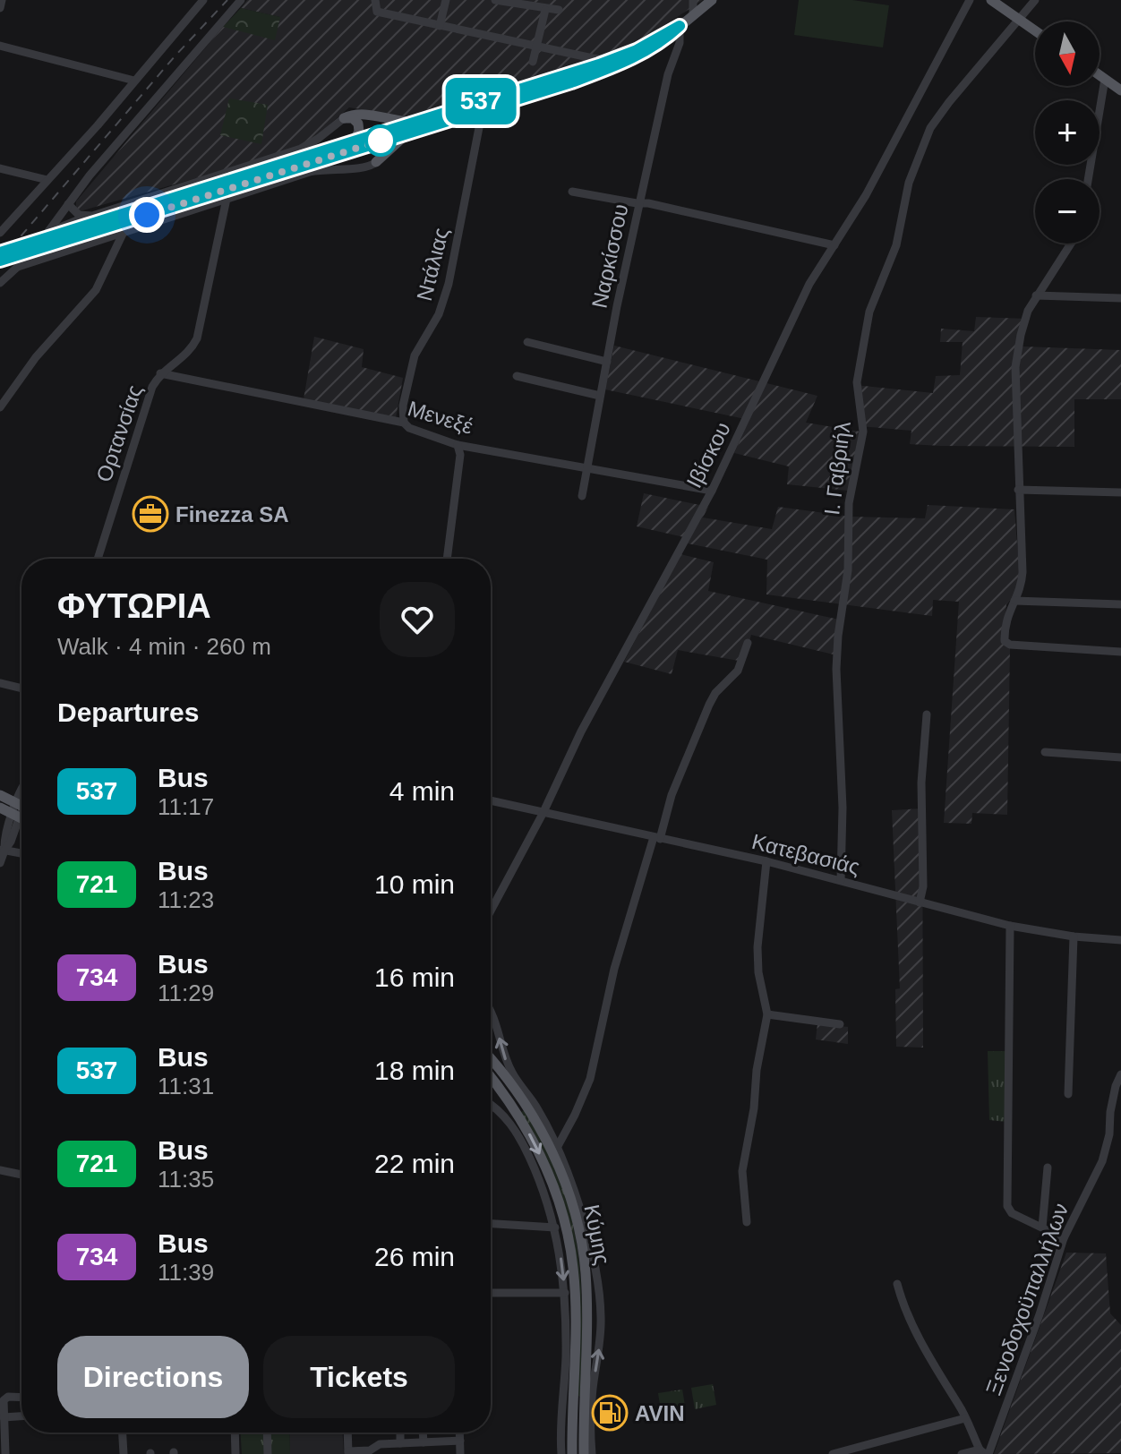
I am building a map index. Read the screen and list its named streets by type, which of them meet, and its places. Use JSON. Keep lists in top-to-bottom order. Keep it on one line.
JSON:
{"streets":{"main road":["Κύμης"],"street":["Ναρκίσσου","Ντάλιας","Μενεξέ","Ορτανσίας","Ιβίσκου","Ι. Γαβριήλ","Κατεβασιάς","Ξενοδοχοϋπαλλήλων"]},"crossings":[["Ναρκίσσου","Μενεξέ"],["Ντάλιας","Μενεξέ"],["Μενεξέ","Ορτανσίας"],["Μενεξέ","Ιβίσκου"],["Ιβίσκου","Κατεβασιάς"],["Ι. Γαβριήλ","Κατεβασιάς"]],"places":{"office":["Finezza SA"],"fuel station":["AVIN"]},"lines":["bus line 537"],"north":"bottom","page":{"on_map":"537","map_buttons":["+","−"],"heading":[["ΦΥΤΩΡΙΑ","Walk · 4 min · 260 m"],"Departures"],"list":[{"mark":"537","name":"Bus","note":"11:17","value":"4 min"},{"mark":"721","name":"Bus","note":"11:23","value":"10 min"},{"mark":"734","name":"Bus","note":"11:29","value":"16 min"},{"mark":"537","name":"Bus","note":"11:31","value":"18 min"},{"mark":"721","name":"Bus","note":"11:35","value":"22 min"},{"mark":"734","name":"Bus","note":"11:39","value":"26 min"}],"buttons":["Directions","Tickets"]}}
